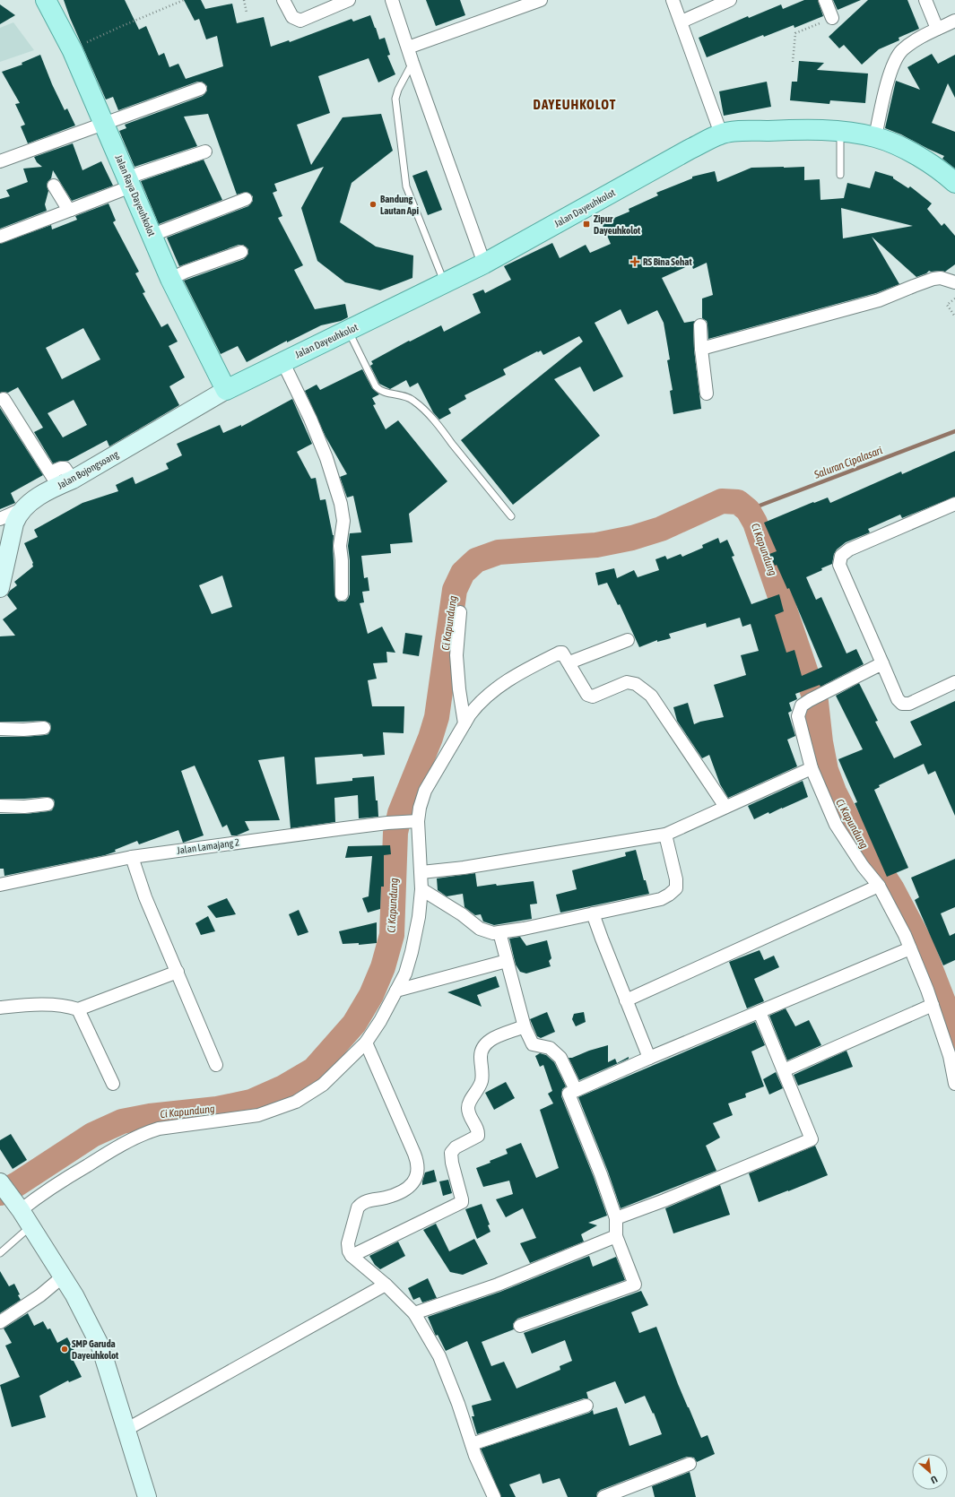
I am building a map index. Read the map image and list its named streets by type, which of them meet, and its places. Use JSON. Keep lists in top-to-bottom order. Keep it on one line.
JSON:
{"streets":{"main road":["Jalan Raya Dayeuhkolot","Jalan Dayeuhkolot"],"street":["Jalan Bojongsoang","Jalan Lamajang 2"]},"crossings":[["Jalan Raya Dayeuhkolot","Jalan Dayeuhkolot"],["Jalan Raya Dayeuhkolot","Jalan Bojongsoang"],["Jalan Dayeuhkolot","Jalan Bojongsoang"]],"districts":["DAYEUHKOLOT"],"water":["Saluran Cipalasari","Ci Kapundung"],"places":{"other":["Bandung Lautan Api","SMP Garuda Dayeuhkolot"],"transit":["Zipur Dayeuhkolot"],"health":["RS Bina Sehat"]},"north":"bottom right"}
